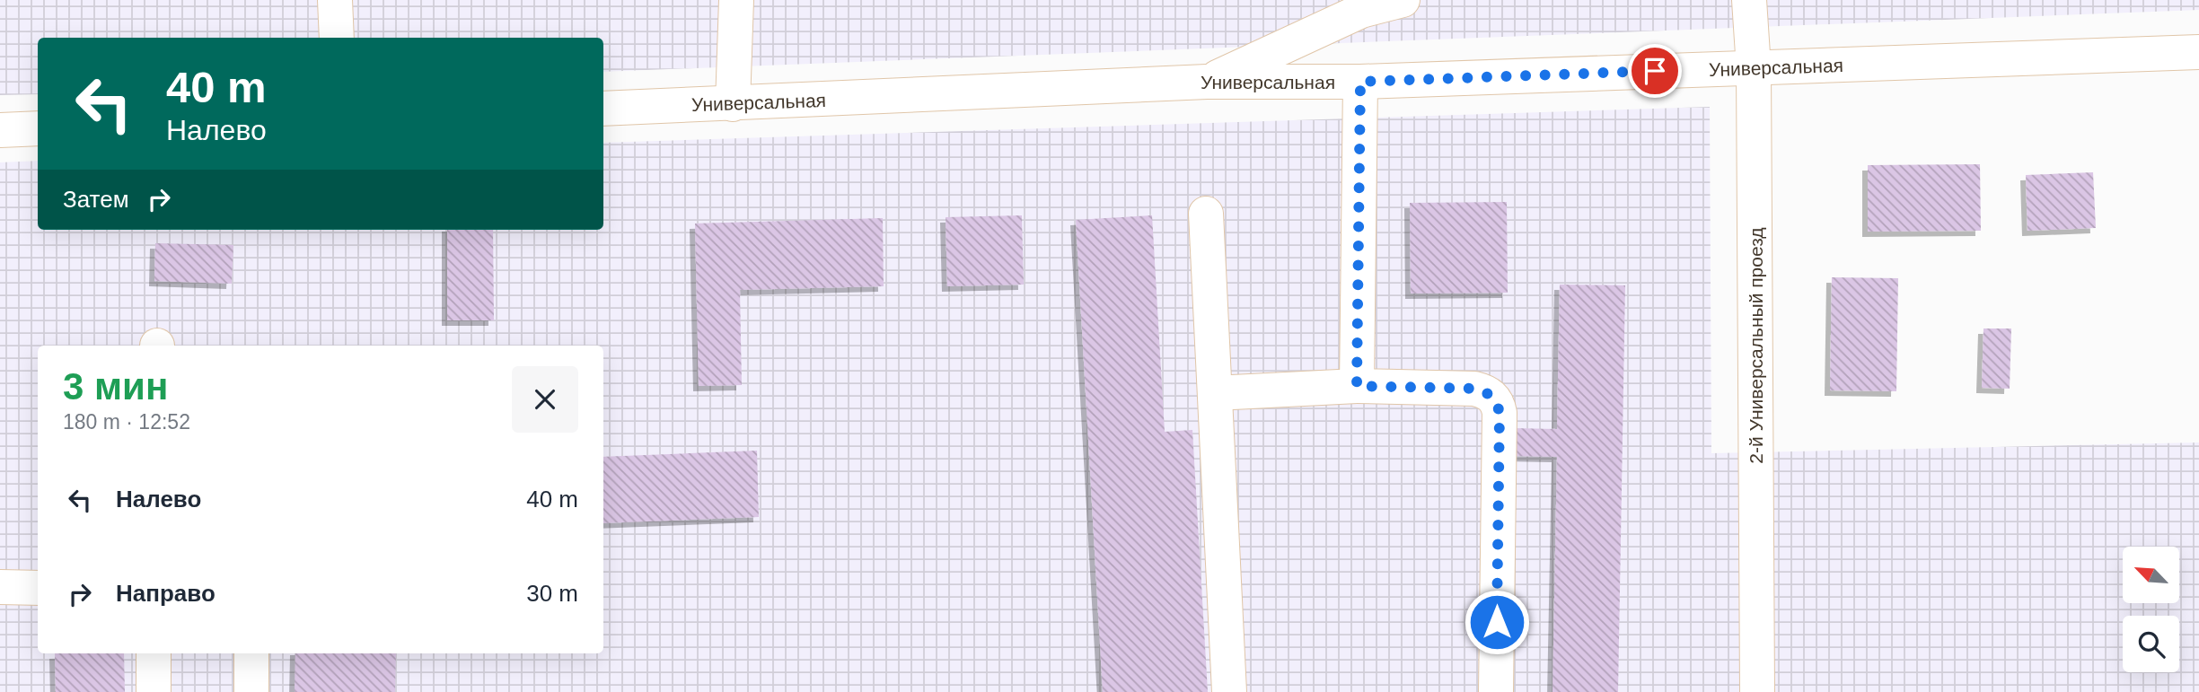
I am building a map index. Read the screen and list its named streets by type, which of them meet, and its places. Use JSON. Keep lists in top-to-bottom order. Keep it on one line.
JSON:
{"streets":{"street":["Универсальная","2-й Универсальный проезд"]},"crossings":[["Универсальная","2-й Универсальный проезд"]],"north":"top left","page":{"turn":["40 m","Налево"],"then":"Затем","heading":["3 мин","180 m · 12:52"],"list":[{"name":"Налево","value":"40 m"},{"name":"Направо","value":"30 m"}]}}
